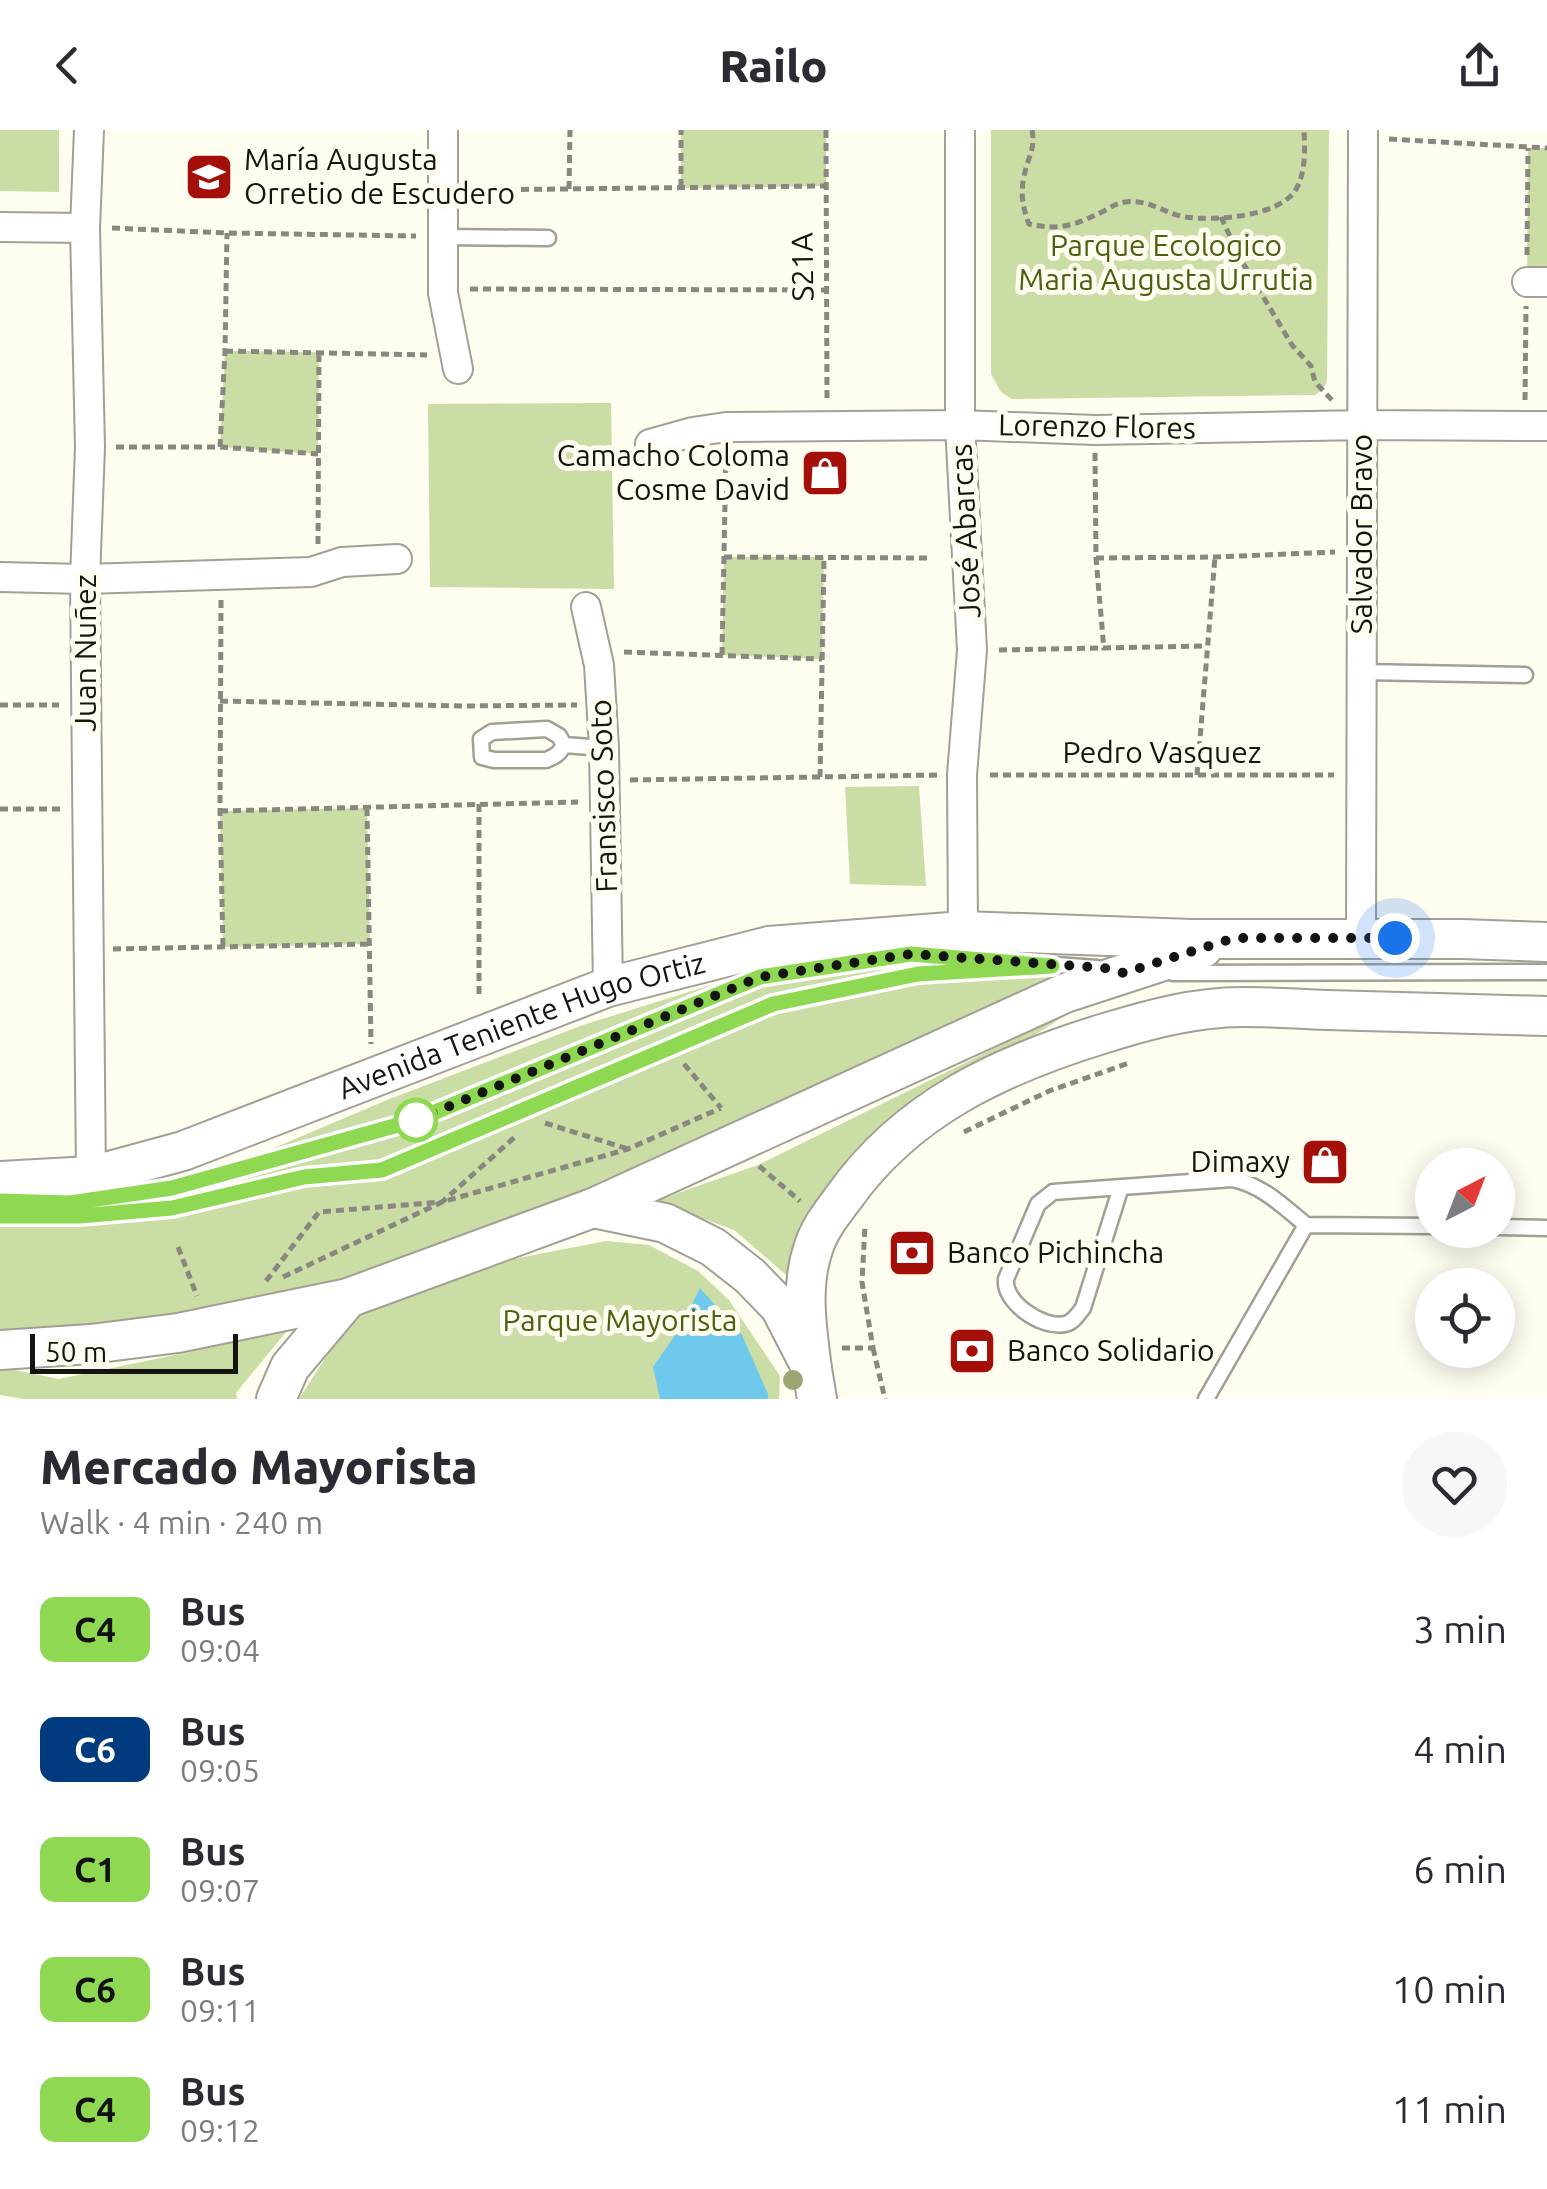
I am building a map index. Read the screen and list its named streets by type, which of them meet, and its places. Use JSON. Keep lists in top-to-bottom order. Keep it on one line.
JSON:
{"streets":{"main road":["Avenida Teniente Hugo Ortiz"],"street":["Lorenzo Flores","José Abarcas","Salvador Bravo","Juan Nuñez","Fransisco Soto"],"path":["S21A","Pedro Vasquez"]},"crossings":[["Lorenzo Flores","José Abarcas"],["Lorenzo Flores","Salvador Bravo"],["José Abarcas","Pedro Vasquez"],["José Abarcas","Avenida Teniente Hugo Ortiz"],["Salvador Bravo","Pedro Vasquez"],["Salvador Bravo","Avenida Teniente Hugo Ortiz"],["Juan Nuñez","Avenida Teniente Hugo Ortiz"],["Pedro Vasquez","Fransisco Soto"],["Fransisco Soto","Avenida Teniente Hugo Ortiz"]],"parks":["Parque Ecologico Maria Augusta Urrutia","Parque Mayorista"],"places":{"school or university":["María Augusta Orretio de Escudero"],"shop":["Camacho Coloma Cosme David","Dimaxy"],"bank":["Banco Pichincha","Banco Solidario"]},"lines":["bus line C4"],"scale_bar":"50 m","north":"top right","page":{"header":"Railo","scale":"50 m","heading":["Mercado Mayorista","Walk · 4 min · 240 m"],"list":[{"mark":"C4","name":"Bus","note":"09:04","value":"3 min"},{"mark":"C6","name":"Bus","note":"09:05","value":"4 min"},{"mark":"C1","name":"Bus","note":"09:07","value":"6 min"},{"mark":"C6","name":"Bus","note":"09:11","value":"10 min"},{"mark":"C4","name":"Bus","note":"09:12","value":"11 min"}]}}
